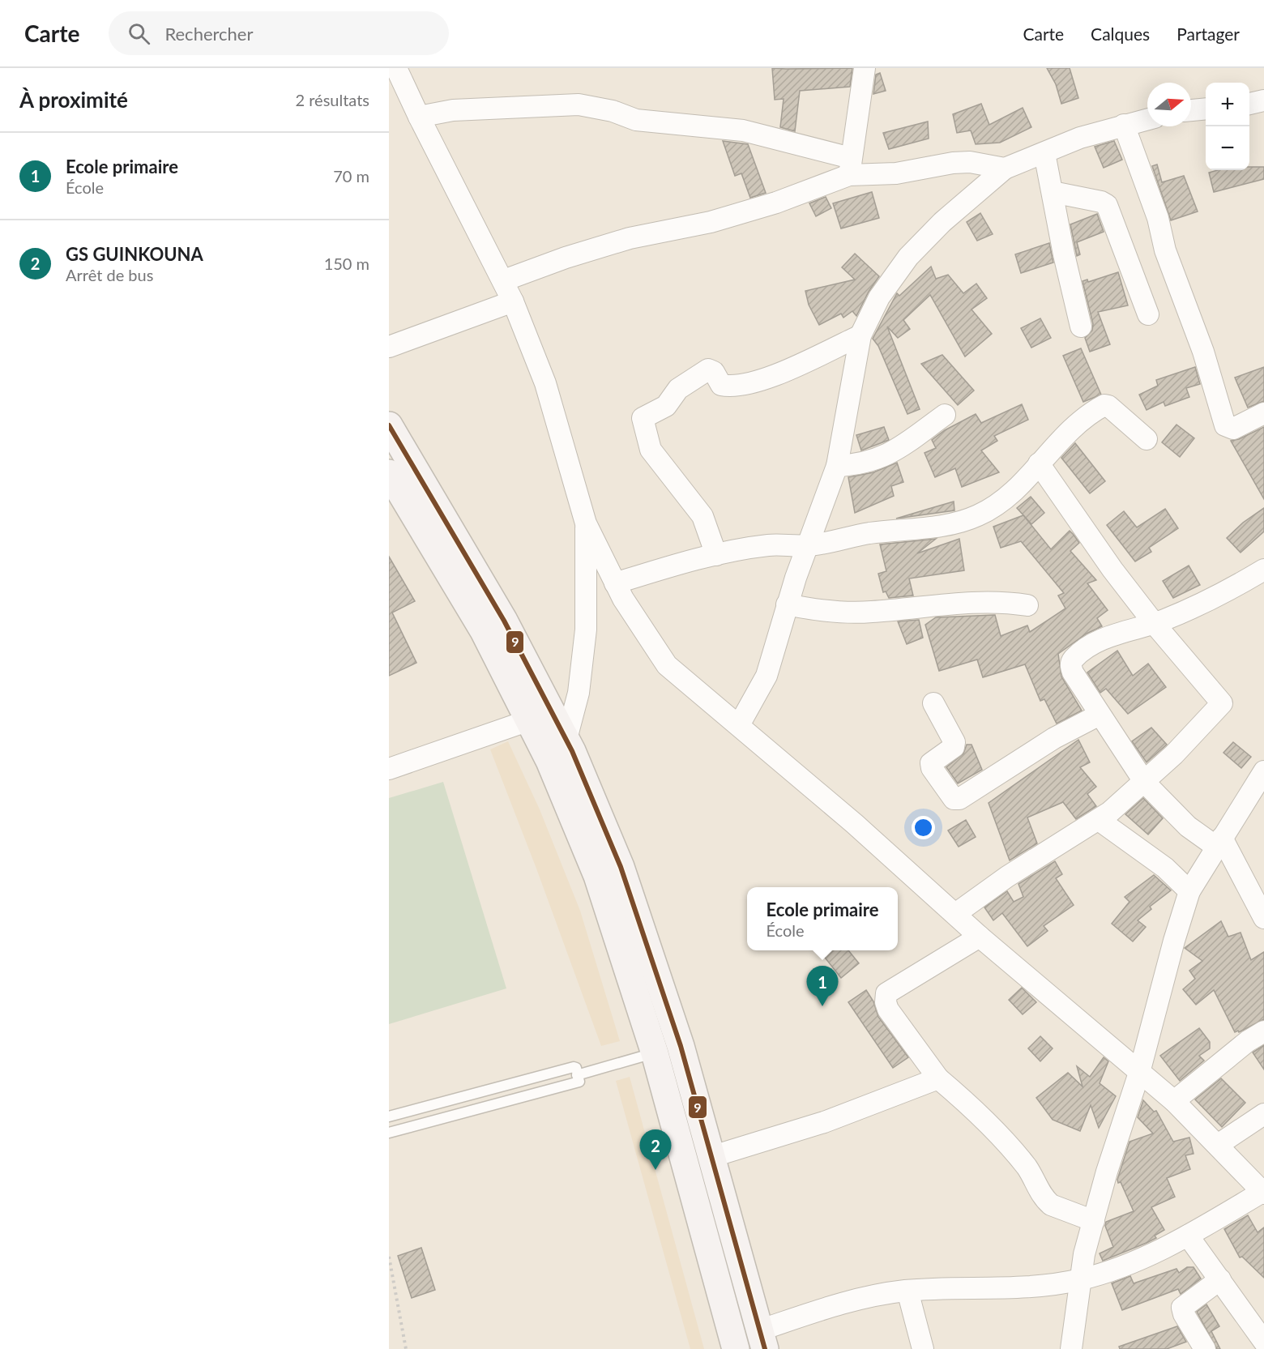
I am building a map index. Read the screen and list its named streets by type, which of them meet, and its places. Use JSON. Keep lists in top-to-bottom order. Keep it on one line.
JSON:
{"lines":["transit line 9"],"north":"right","page":{"header":"Carte","search":"Rechercher","nav":["Carte","Calques","Partager"],"heading":["À proximité","2 résultats"],"map_buttons":["+","−"],"list":[{"mark":"1","name":"Ecole primaire","note":"École","value":"70 m"},{"mark":"2","name":"GS GUINKOUNA","note":"Arrêt de bus","value":"150 m"}],"popup":["Ecole primaire","École"],"pins":["1","2"]}}
